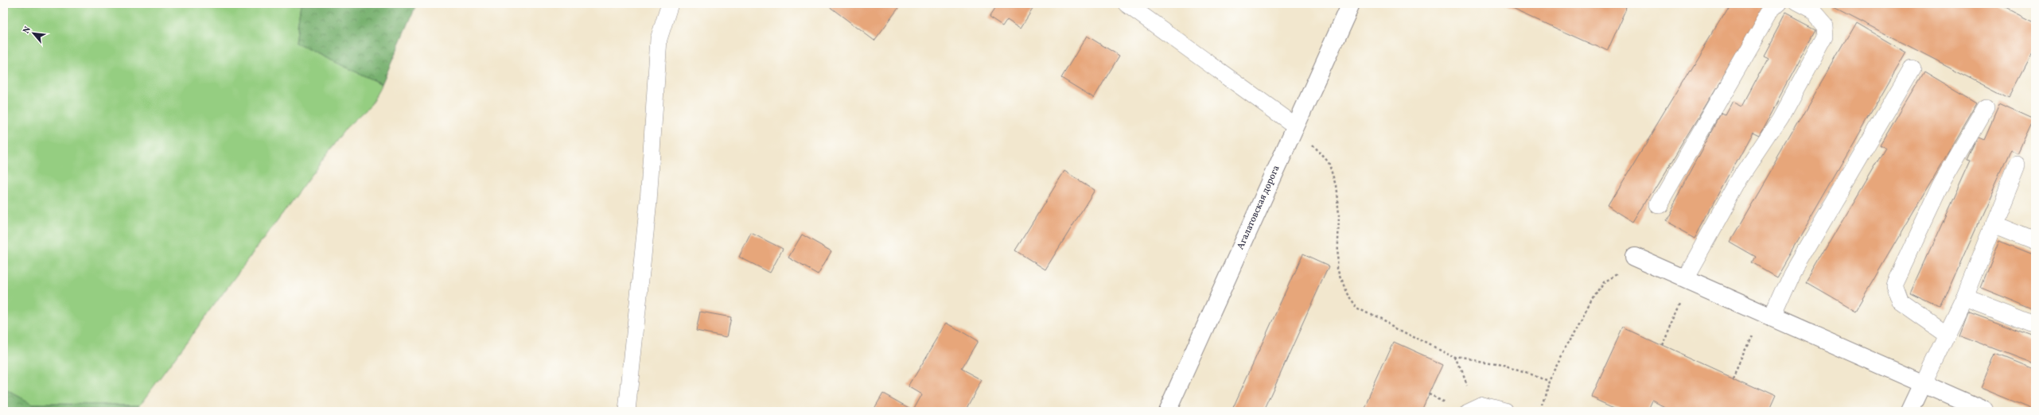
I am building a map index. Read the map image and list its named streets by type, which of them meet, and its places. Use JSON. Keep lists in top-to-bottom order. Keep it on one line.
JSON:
{"streets":{"main road":["Агалатовская дорога"]},"north":"top left"}
